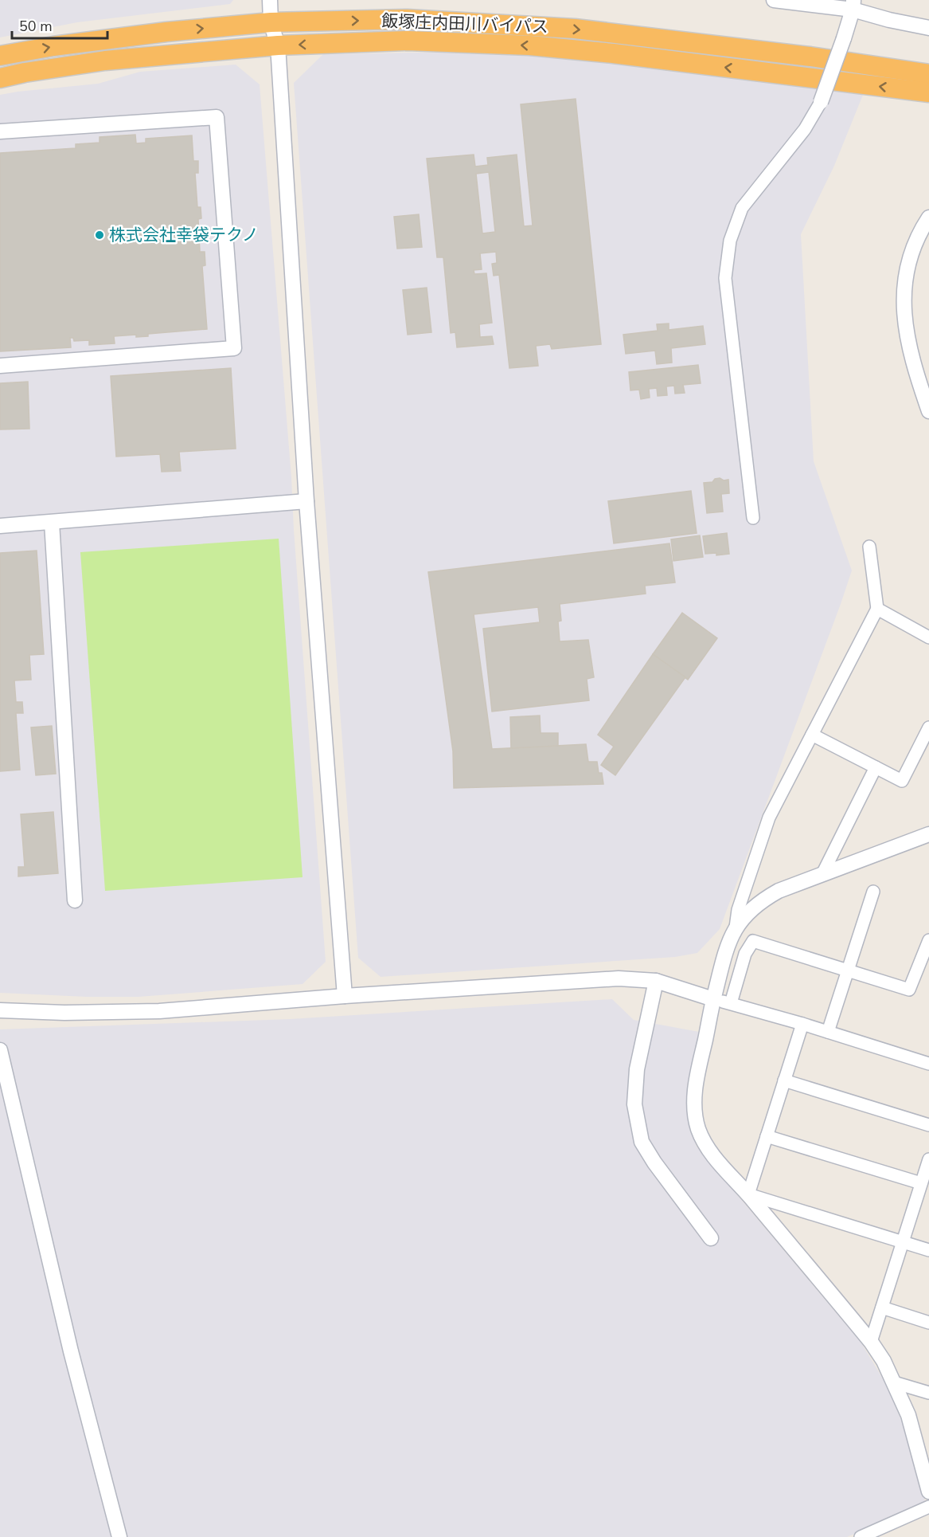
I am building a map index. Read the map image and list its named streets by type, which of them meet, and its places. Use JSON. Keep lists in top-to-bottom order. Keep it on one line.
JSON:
{"streets":{"highway":["飯塚庄内田川バイパス"]},"places":["株式会社幸袋テクノ"],"scale_bar":"50 m"}
